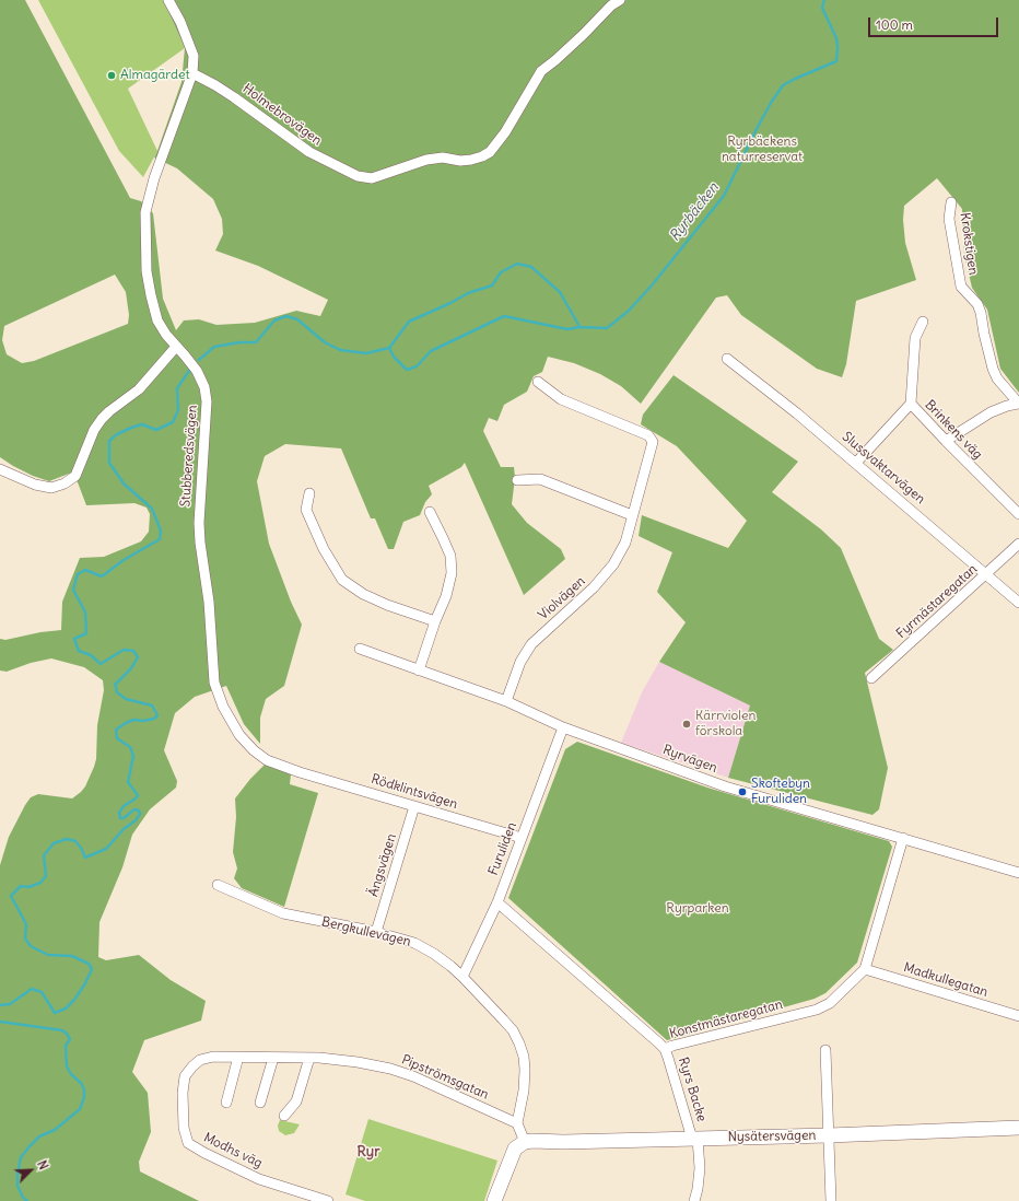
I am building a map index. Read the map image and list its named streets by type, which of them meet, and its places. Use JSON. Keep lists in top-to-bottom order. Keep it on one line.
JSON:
{"streets":{"street":["Holmebrovägen","Krokstigen","Brinkens väg","Stubberedsvägen","Slussvaktarvägen","Violvägen","Fyrmästaregatan","Ryrvägen","Rödklintsvägen","Furuliden","Ängsvägen","Bergkullevägen","Madkullegatan","Konstmästaregatan","Pipströmsgatan","Ryrs Backe","Nysätersvägen","Modhs väg"]},"crossings":[["Holmebrovägen","Stubberedsvägen"],["Krokstigen","Brinkens väg"],["Stubberedsvägen","Rödklintsvägen"],["Slussvaktarvägen","Fyrmästaregatan"],["Violvägen","Ryrvägen"],["Ryrvägen","Furuliden"],["Rödklintsvägen","Furuliden"],["Rödklintsvägen","Ängsvägen"],["Furuliden","Bergkullevägen"],["Furuliden","Konstmästaregatan"],["Ängsvägen","Bergkullevägen"],["Bergkullevägen","Pipströmsgatan"],["Madkullegatan","Konstmästaregatan"],["Konstmästaregatan","Ryrs Backe"],["Pipströmsgatan","Modhs väg"],["Ryrs Backe","Nysätersvägen"]],"districts":["Ryr"],"water":["Ryrbäcken"],"parks":["Ryrbäckens naturreservat","Ryrparken"],"places":["Almagärdet","Kärrviolen förskola","Skoftebyn Furuliden"],"scale_bar":"100 m","north":"top right"}
